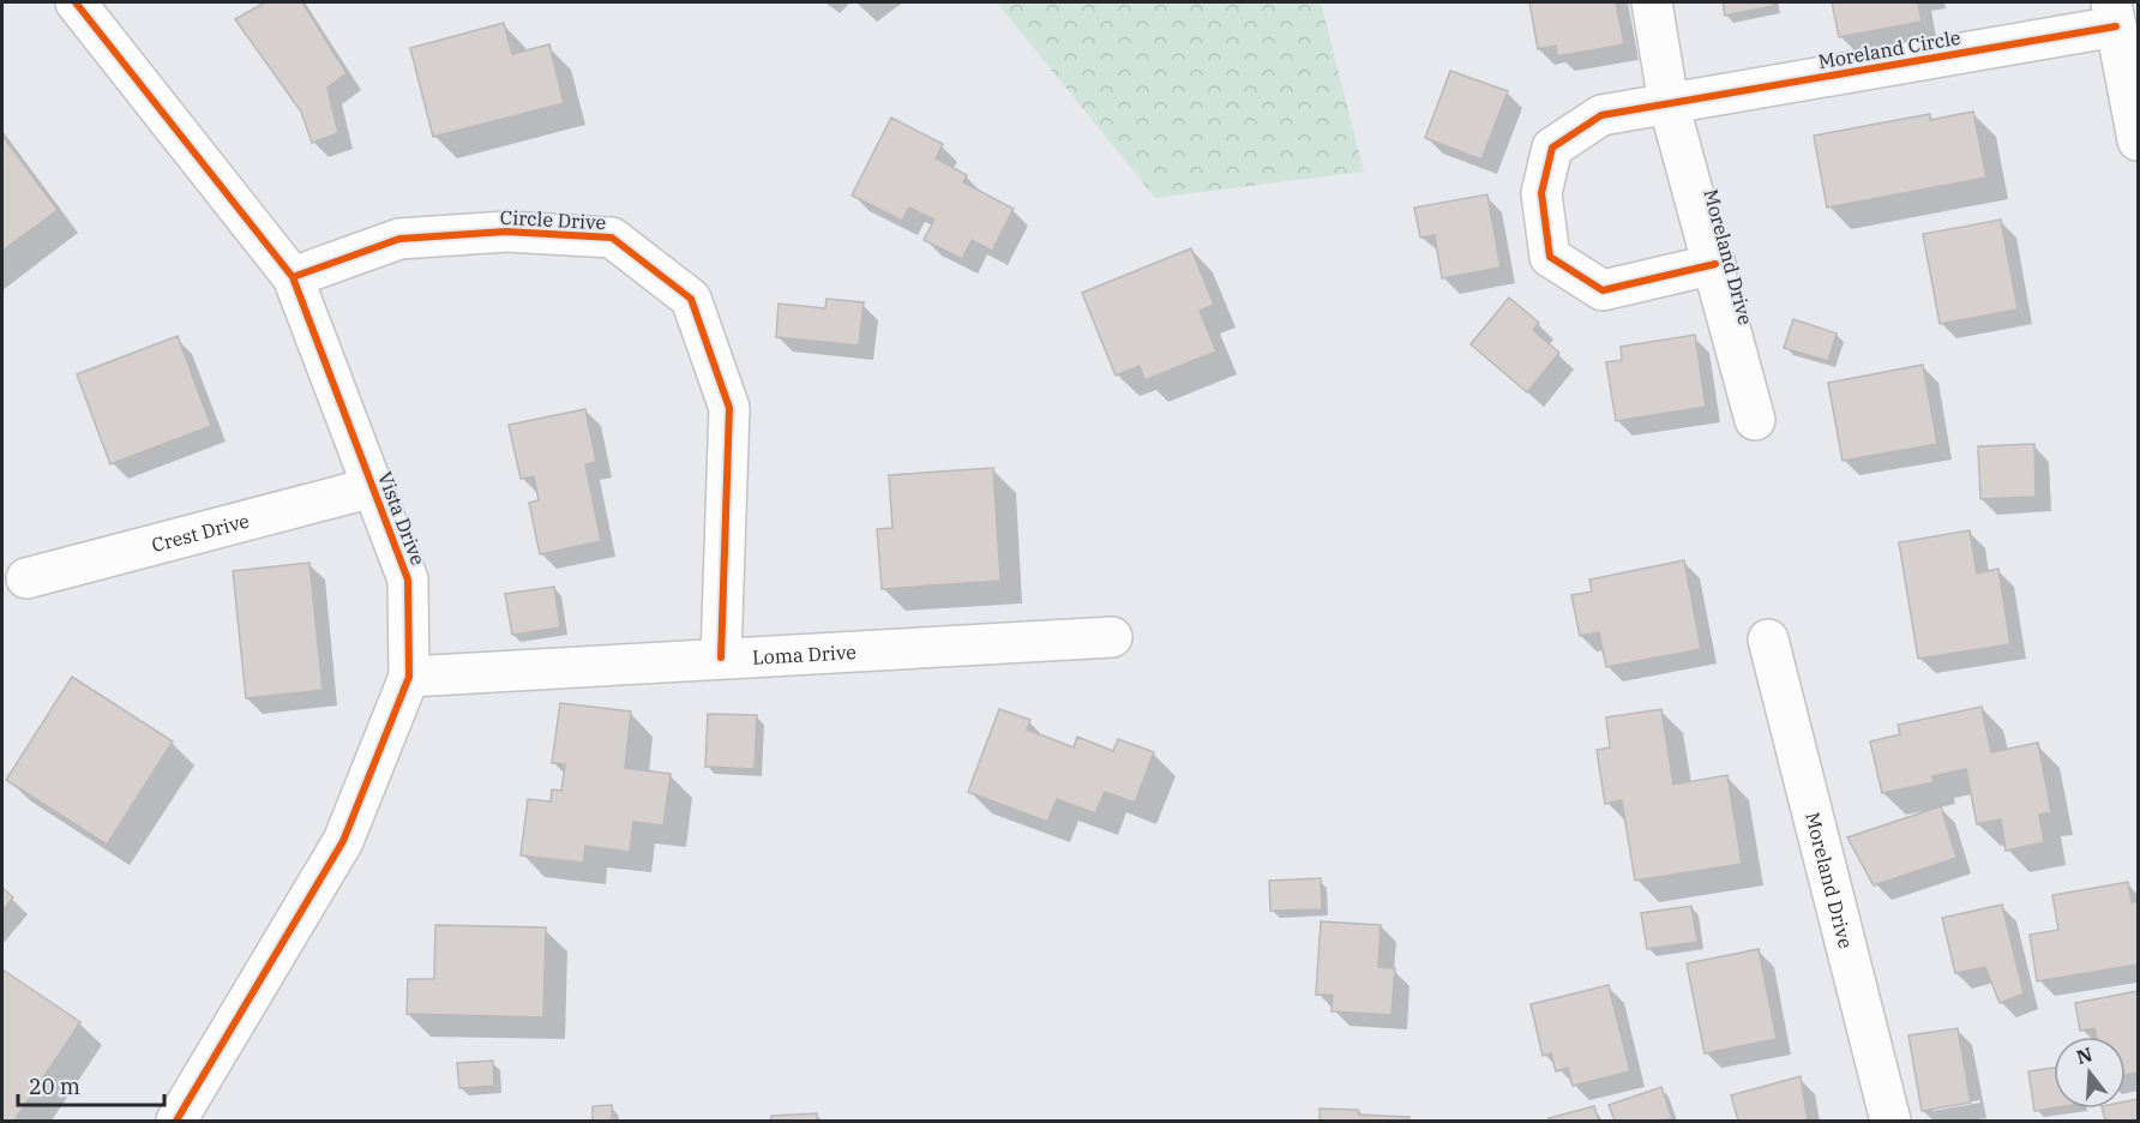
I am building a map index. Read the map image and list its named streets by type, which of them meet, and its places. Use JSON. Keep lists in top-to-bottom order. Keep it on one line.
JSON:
{"streets":{"street":["Moreland Circle","Circle Drive","Moreland Drive","Vista Drive","Crest Drive","Loma Drive"]},"crossings":[["Moreland Circle","Moreland Drive"],["Circle Drive","Vista Drive"],["Circle Drive","Loma Drive"],["Vista Drive","Crest Drive"],["Vista Drive","Loma Drive"]],"scale_bar":"20 m","north":"top"}
